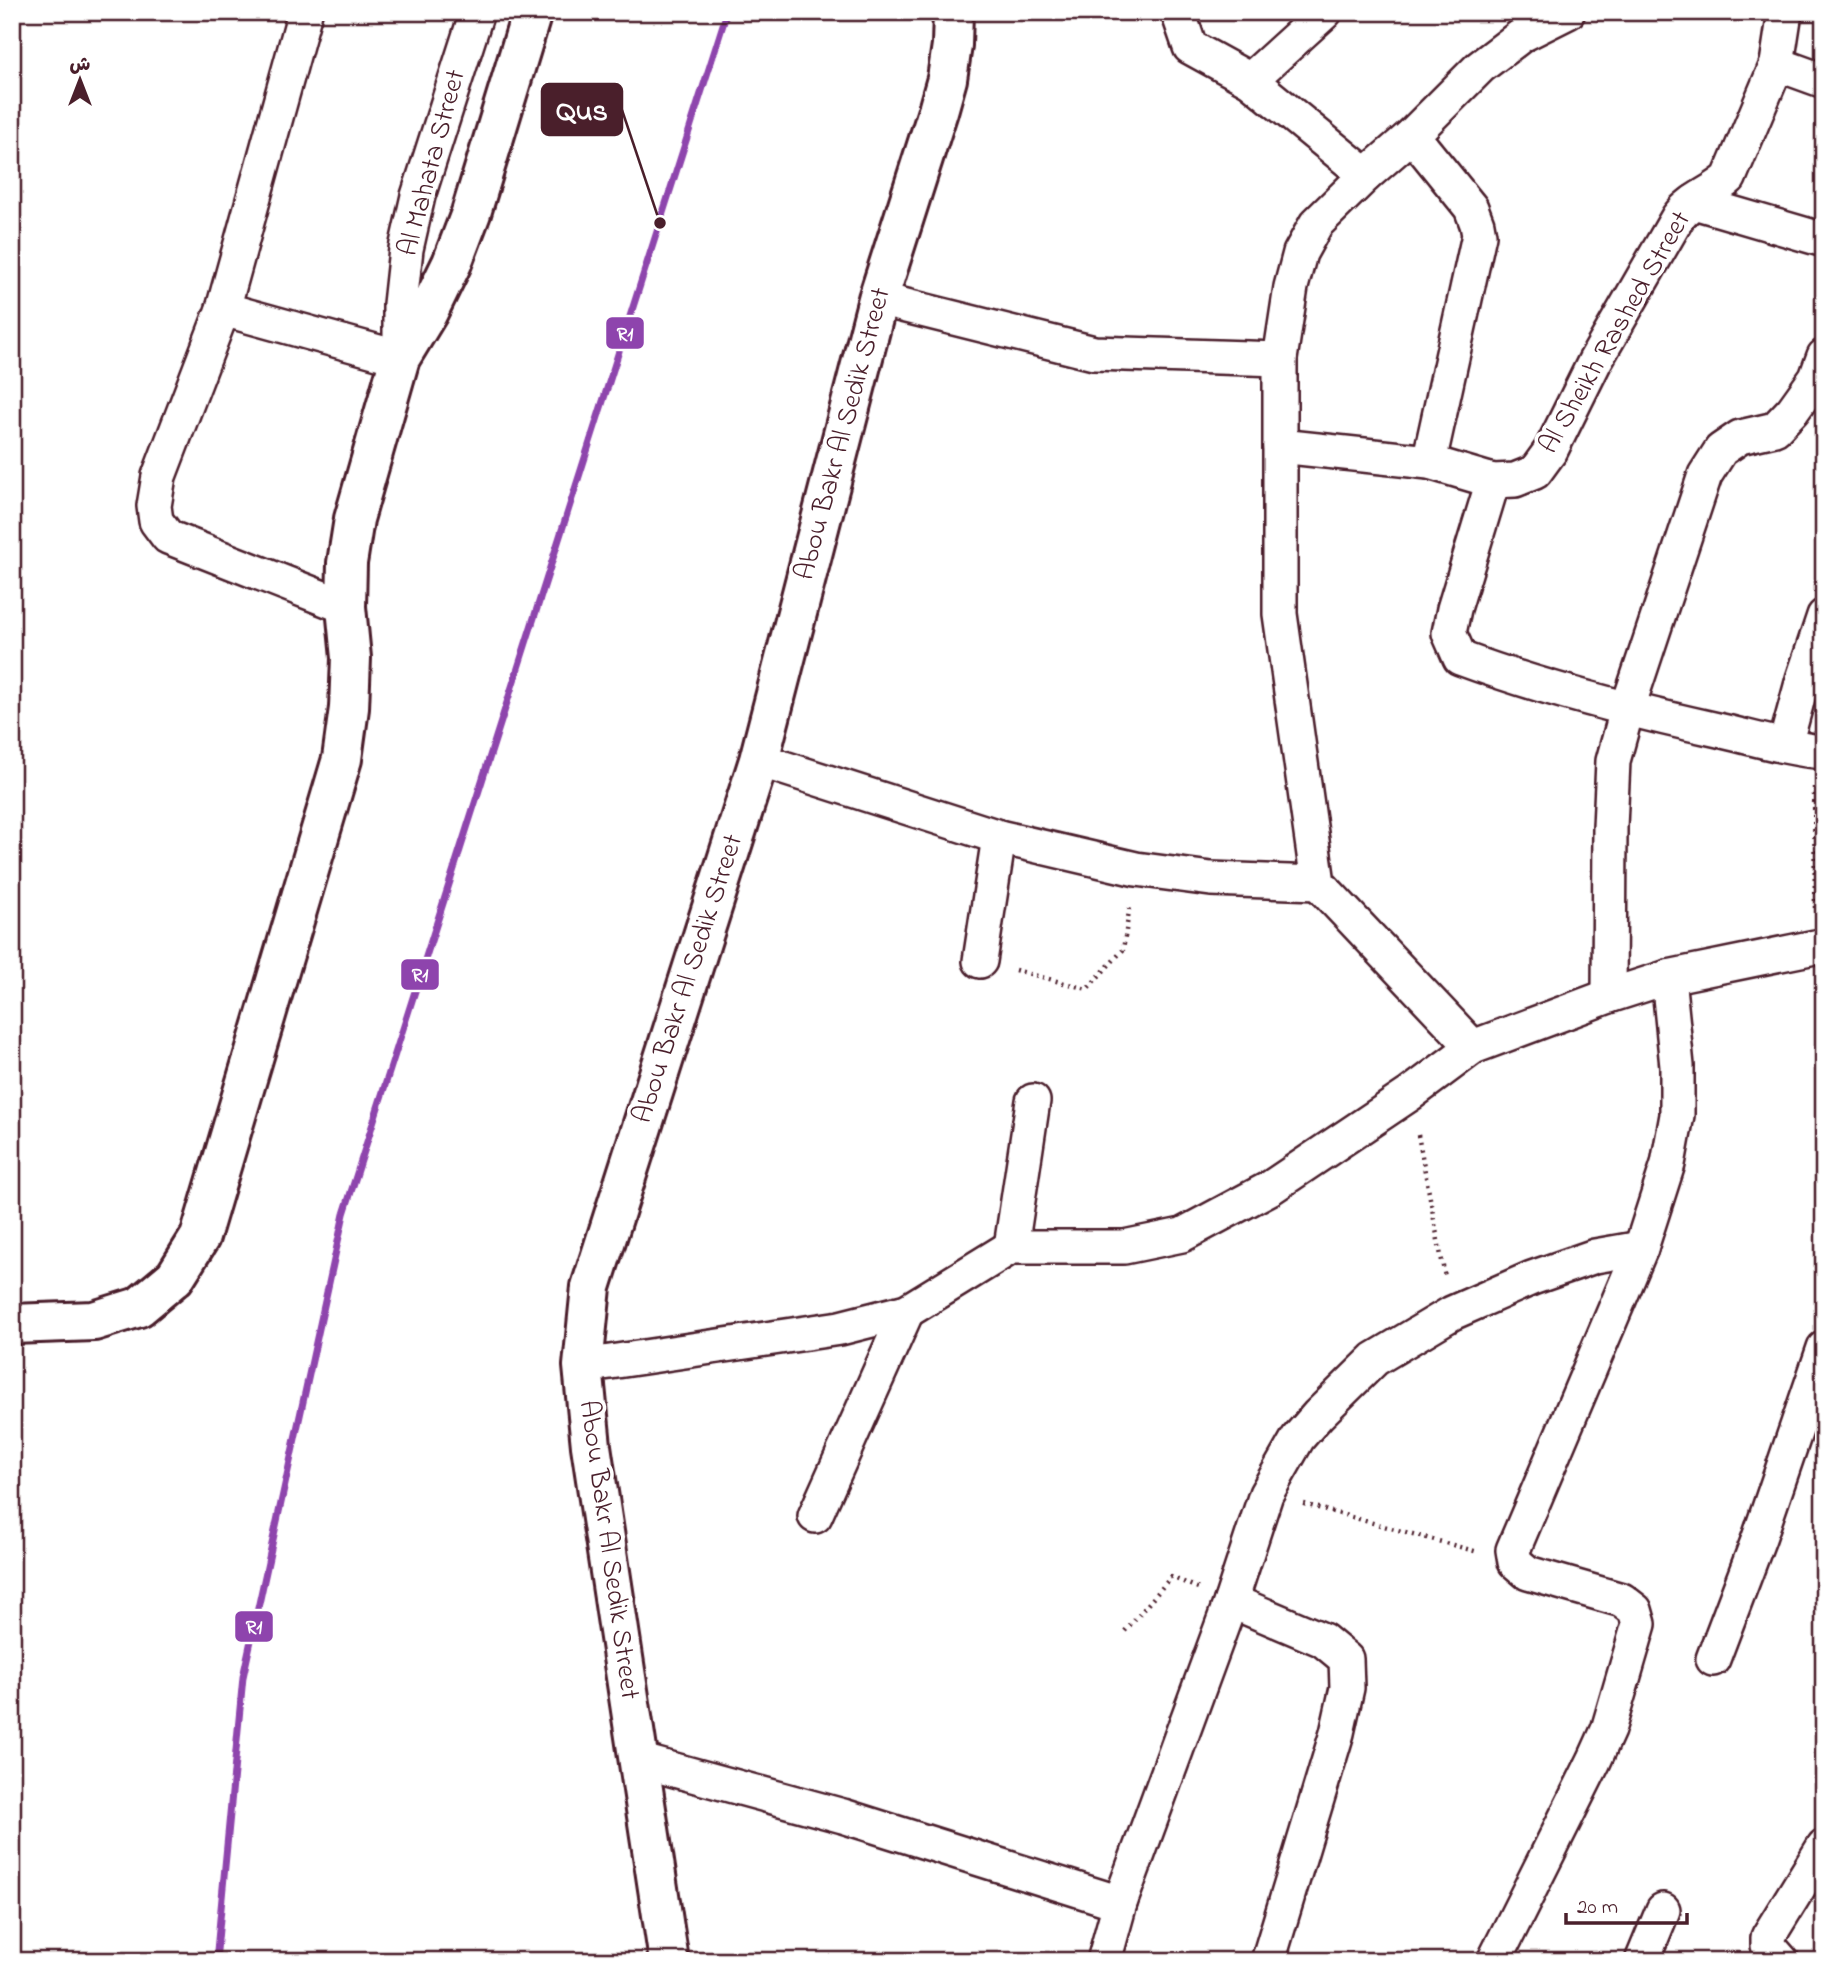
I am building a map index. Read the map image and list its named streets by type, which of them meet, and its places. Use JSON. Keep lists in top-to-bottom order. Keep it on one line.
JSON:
{"streets":{"street":["Al Mahata Street","Al Sheikh Rashed Street","Abou Bakr Al Sedik Street"]},"places":["Qus"],"lines":["transit line R1"],"scale_bar":"20 m","north":"top"}
